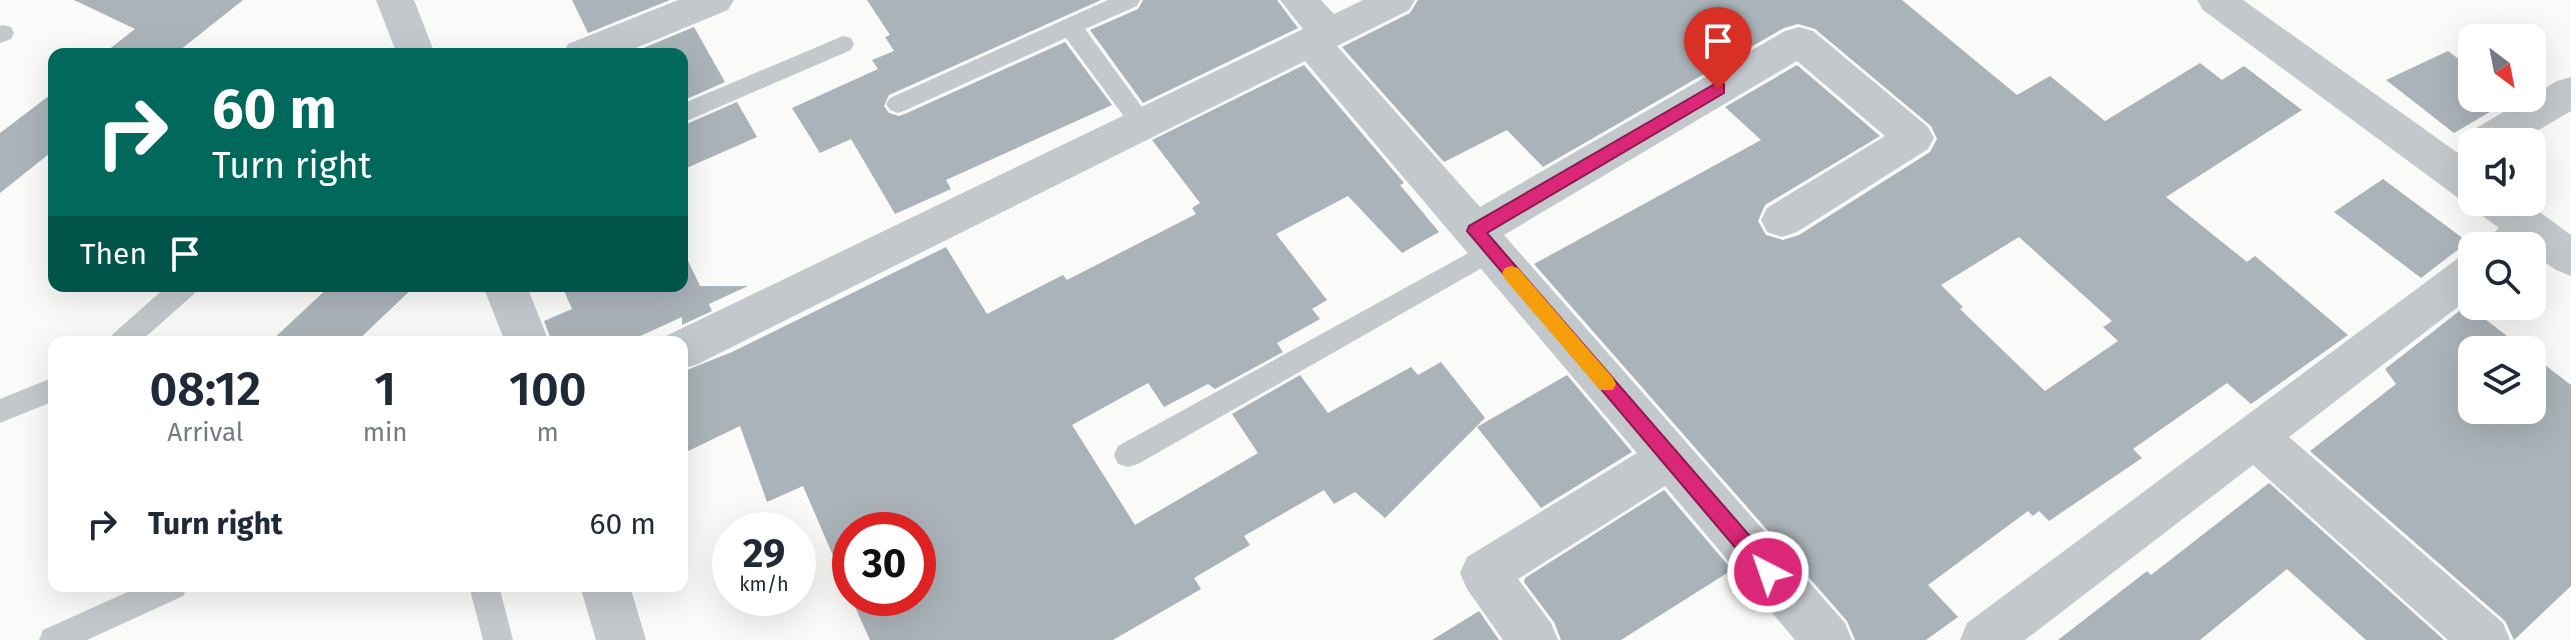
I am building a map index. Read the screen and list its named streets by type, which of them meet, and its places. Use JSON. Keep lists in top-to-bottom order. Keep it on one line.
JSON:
{"north":"bottom right","page":{"turn":["60 m","Turn right"],"then":"Then","eta":["08:12","Arrival","1","min","100","m"],"list":[{"name":"Turn right","value":"60 m"}],"speed":"29 km/h","limit":"30"}}
